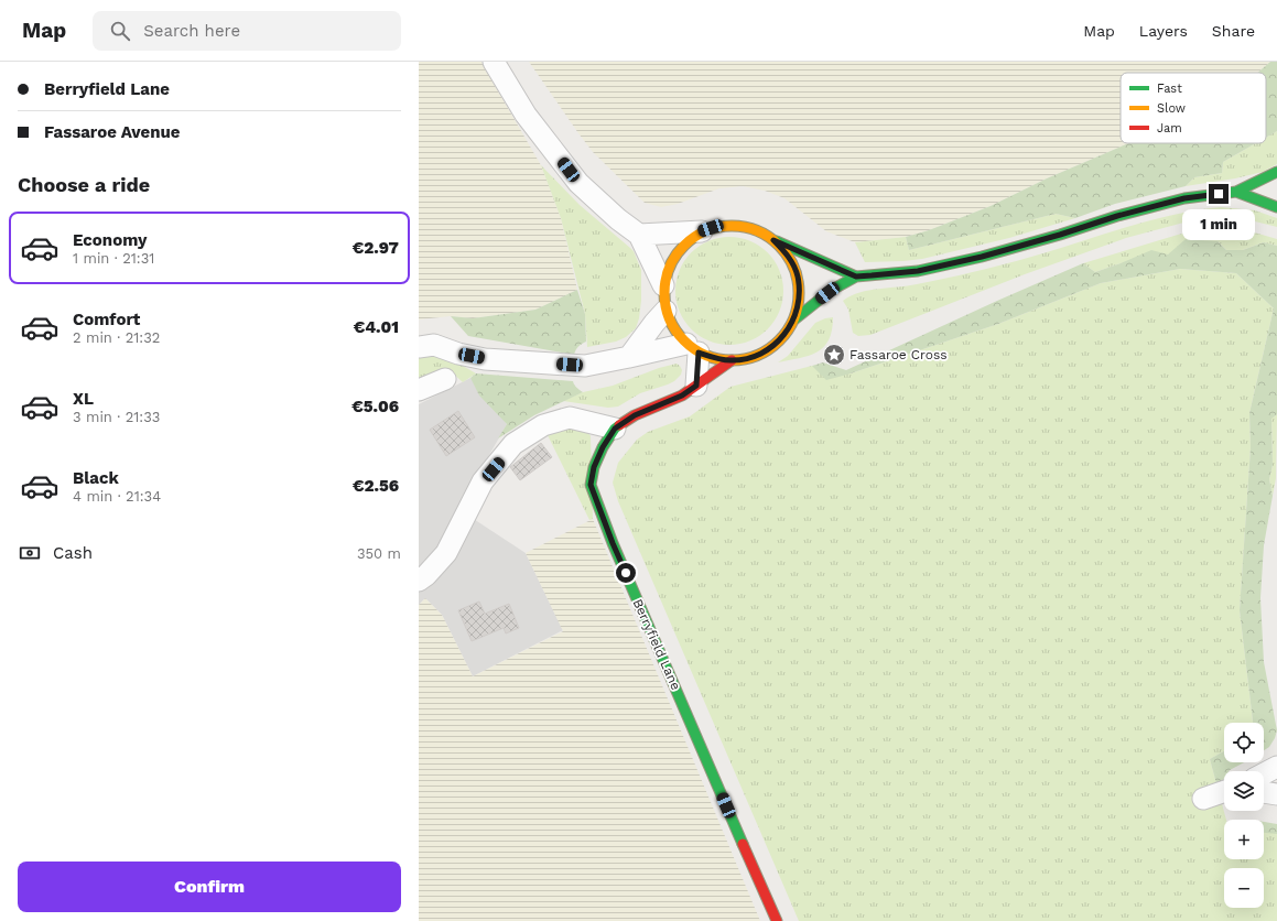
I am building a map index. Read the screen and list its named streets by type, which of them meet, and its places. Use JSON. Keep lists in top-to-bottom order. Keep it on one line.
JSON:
{"streets":{"street":["Berryfield Lane"]},"places":{"place":["Fassaroe Cross"]},"legend":["Fast","Slow","Jam"],"page":{"header":"Map","search":"Search here","nav":["Map","Layers","Share"],"banner":["Berryfield Lane","Fassaroe Avenue"],"heading":"Choose a ride","bubble":"1 min","list":[{"name":"Economy","note":"1 min · 21:31","value":"€2.97"},{"name":"Comfort","note":"2 min · 21:32","value":"€4.01"},{"name":"XL","note":"3 min · 21:33","value":"€5.06"},{"name":"Black","note":"4 min · 21:34","value":"€2.56"}],"pay":["Cash","350 m"],"map_buttons":["+","−"],"buttons":"Confirm"}}
